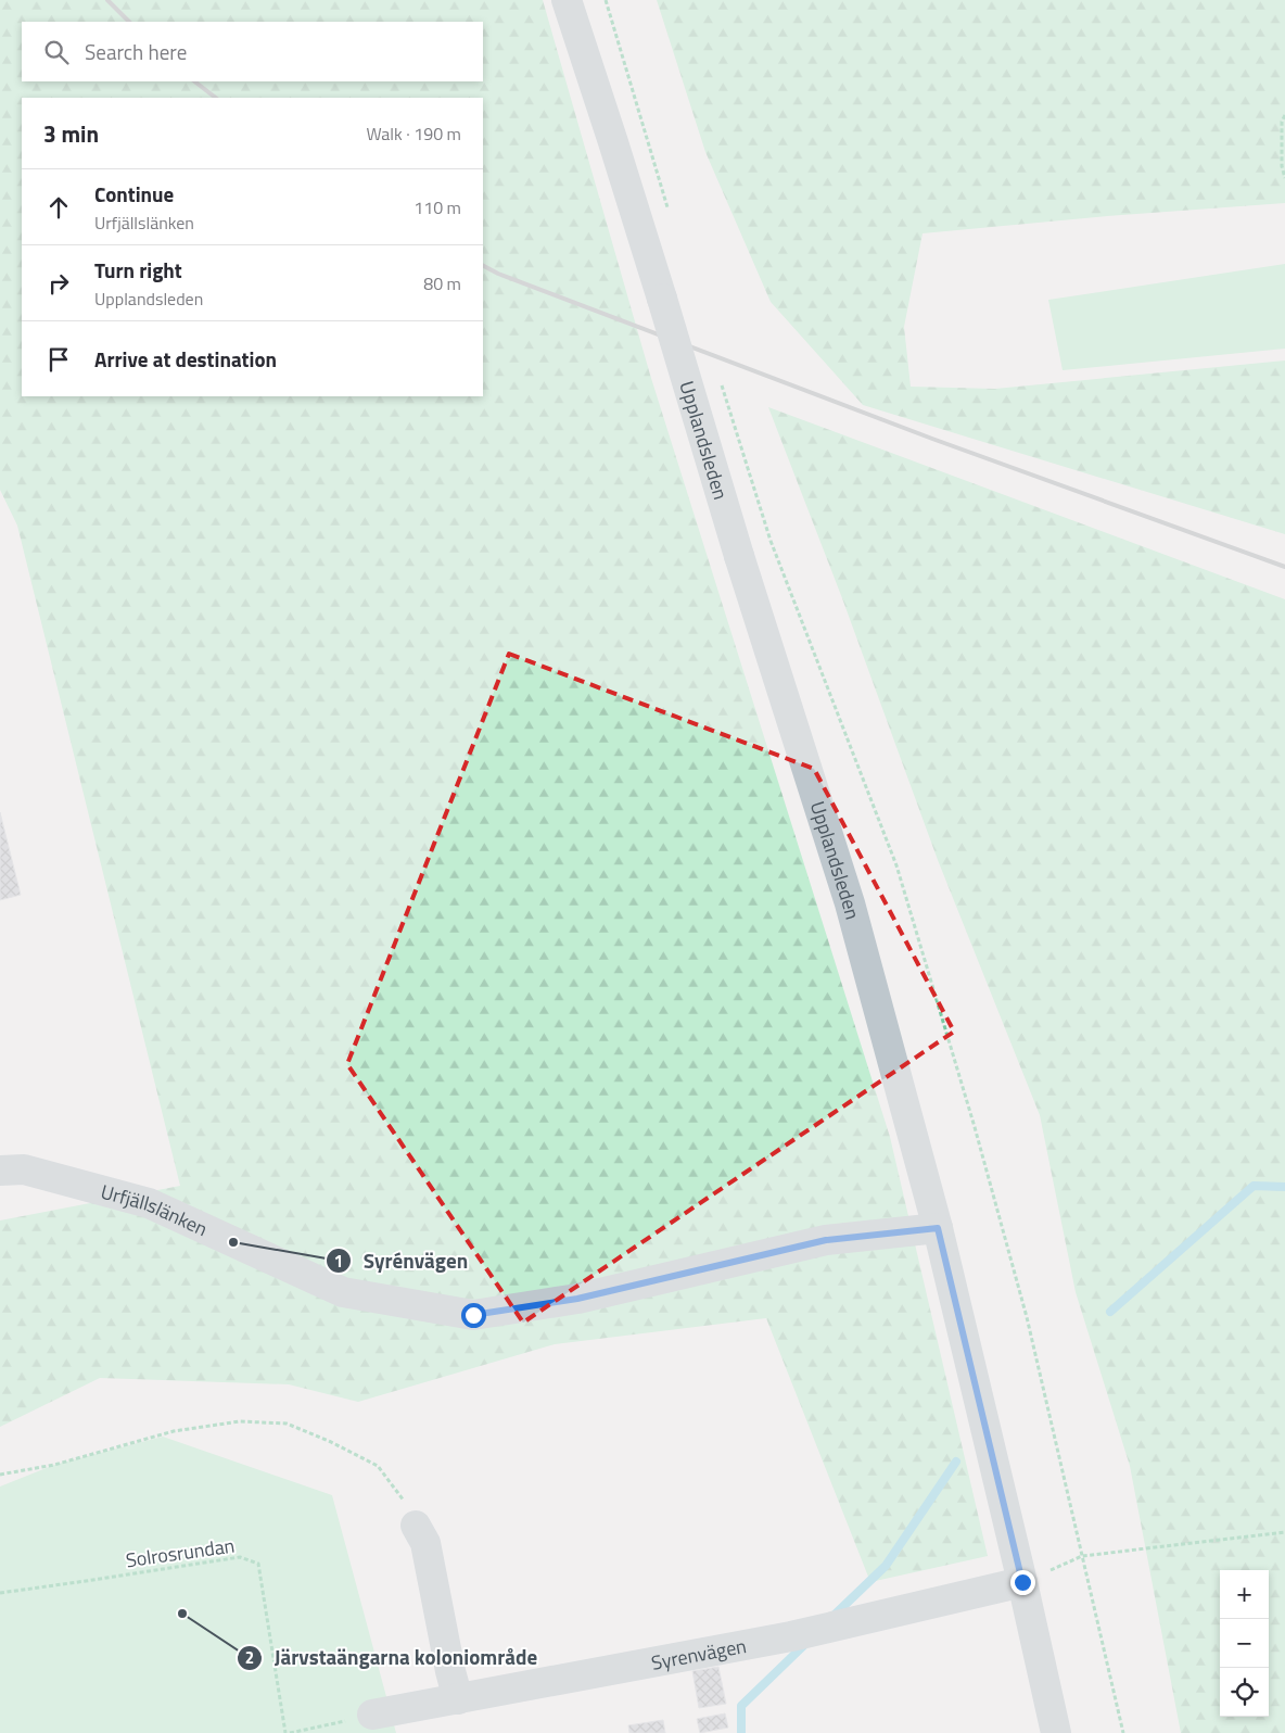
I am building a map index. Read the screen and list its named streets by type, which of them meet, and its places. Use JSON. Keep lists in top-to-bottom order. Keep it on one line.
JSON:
{"streets":{"street":["Upplandsleden","Urfjällslänken","Syrenvägen"],"path":["Solrosrundan"]},"crossings":[["Upplandsleden","Urfjällslänken"],["Upplandsleden","Syrenvägen"]],"places":["Syrénvägen","Järvstaängarna koloniområde"],"page":{"search":"Search here","heading":["3 min","Walk · 190 m"],"list":[["Continue","Urfjällslänken","110 m"],["Turn right","Upplandsleden","80 m"],"Arrive at destination"],"map_buttons":["+","−"]}}
